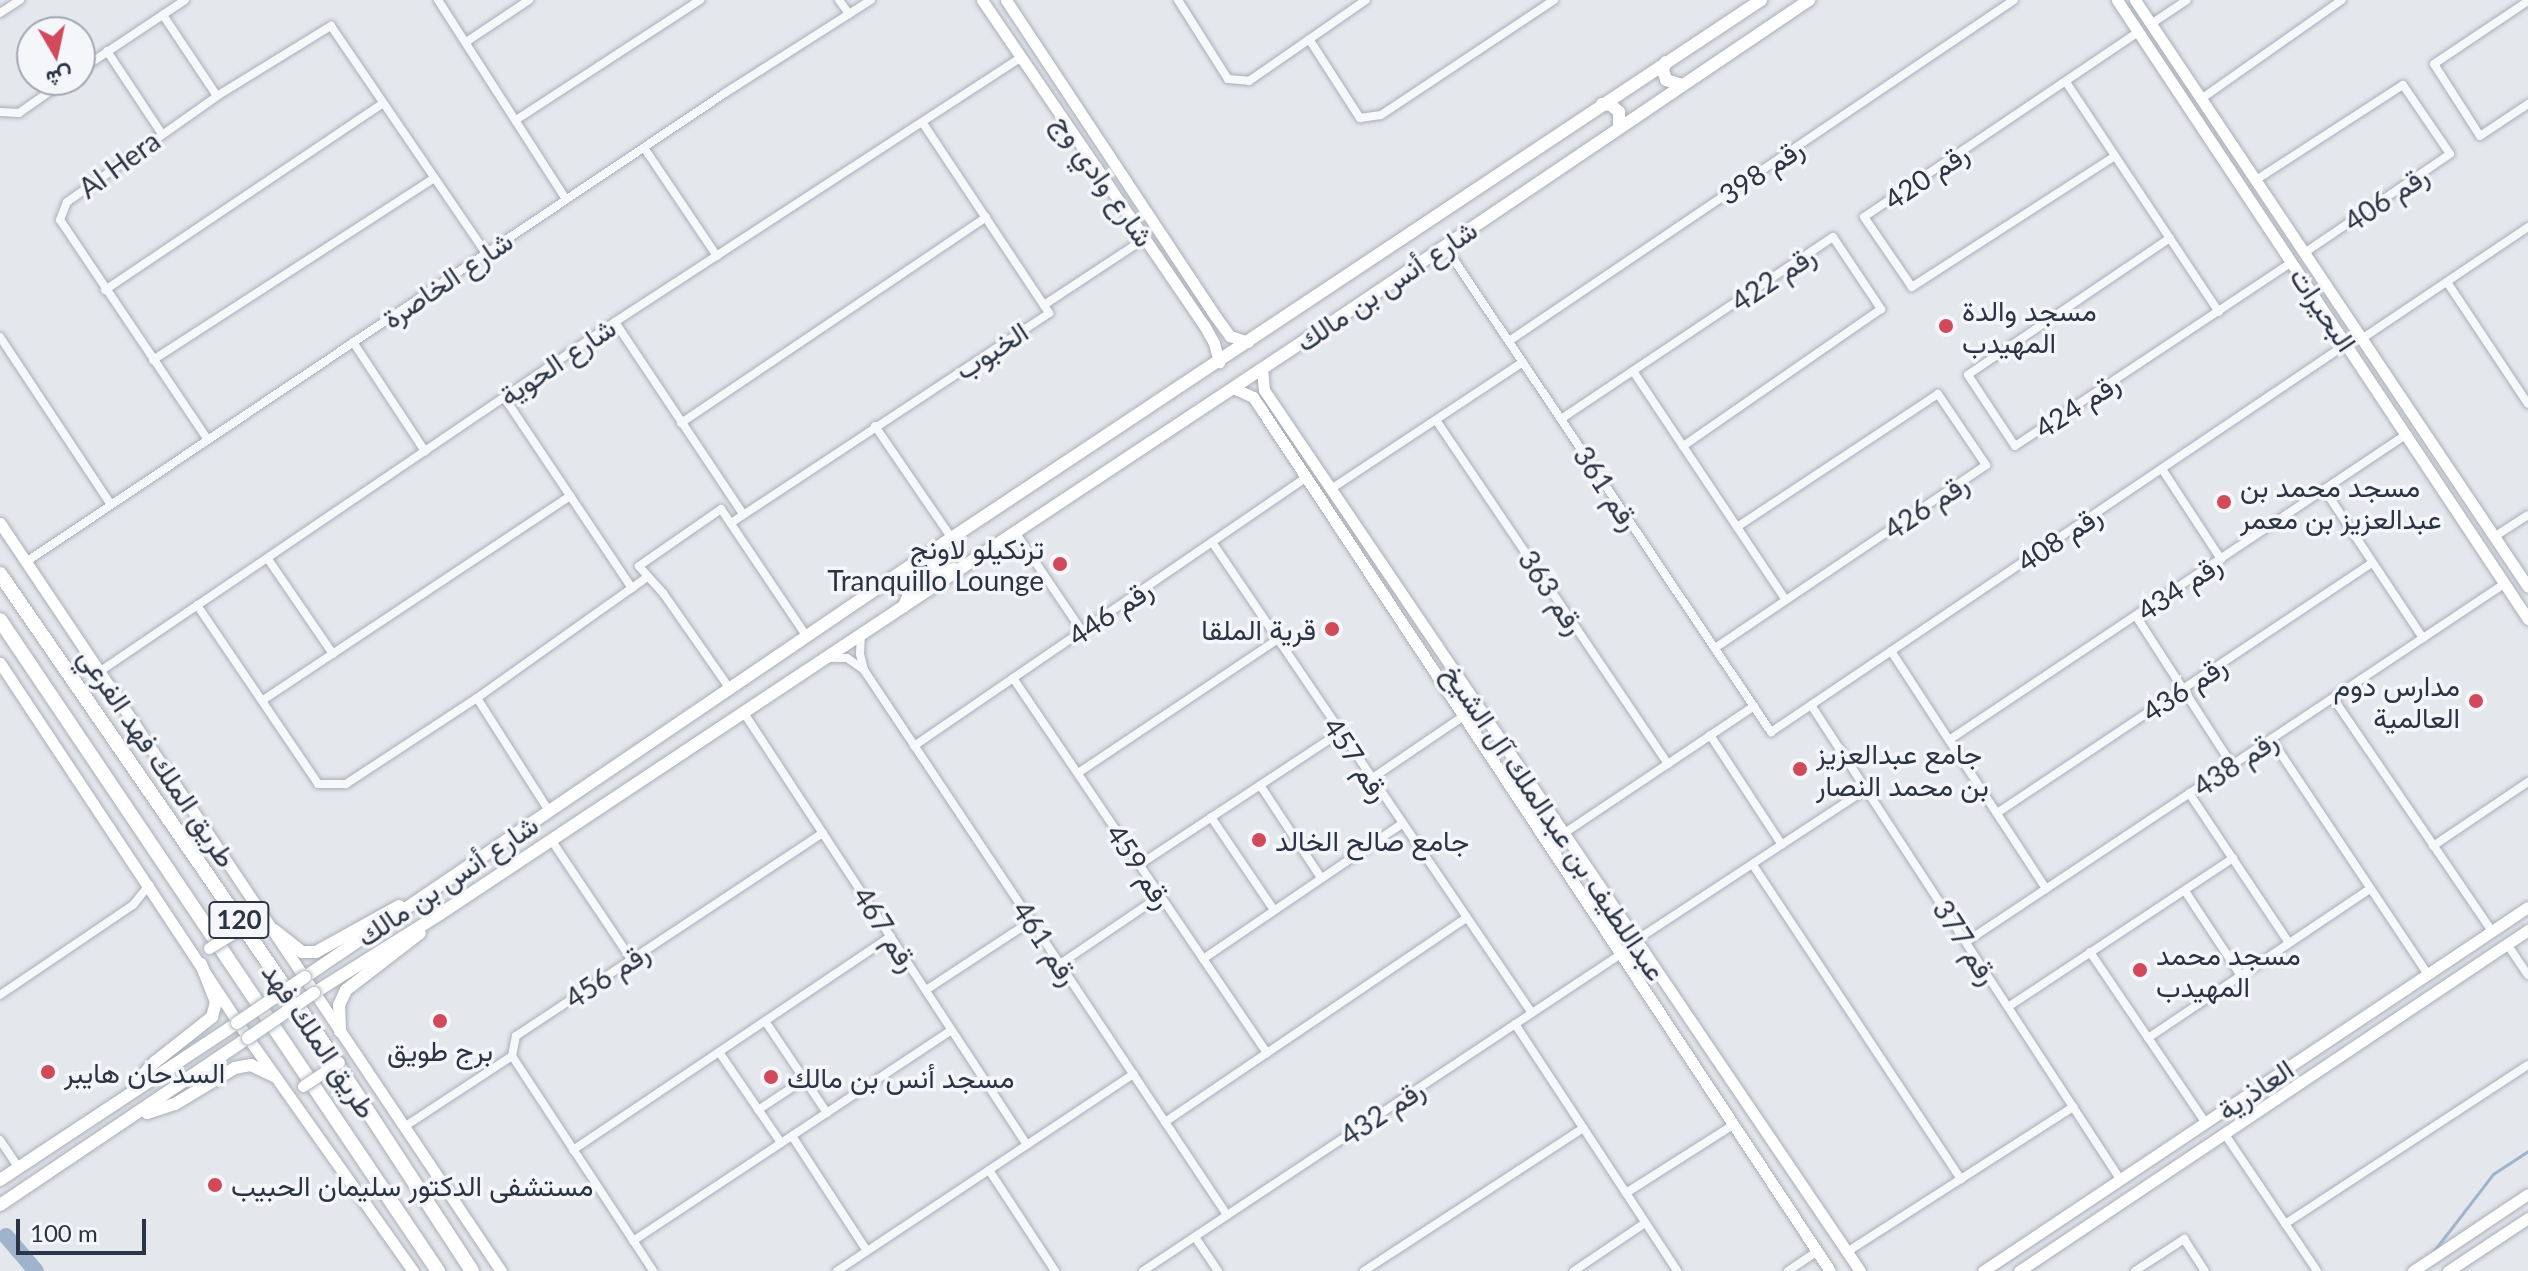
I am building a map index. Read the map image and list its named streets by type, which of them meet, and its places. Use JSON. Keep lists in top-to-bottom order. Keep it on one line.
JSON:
{"streets":{"highway":["120","طريق الملك فهد"],"main road":["شارع أنس بن مالك"],"street":["Al Hera","رقم 398","رقم 420","شارع وادي وج","رقم 406","رقم 422","شارع الخاصرة","البحيرات","الخبوب","شارع الحوية","رقم 424","رقم 361","رقم 426","رقم 408","رقم 434","رقم 363","رقم 446","رقم 436","طريق الملك فهد الفرعي","رقم 457","رقم 438","عبداللطيف بن عبدالملك آل الشيخ","رقم 459","رقم 467","رقم 377","رقم 461","رقم 456","العاذرية","رقم 432"]},"crossings":[["Al Hera","شارع الخاصرة"],["رقم 398","رقم 361"],["رقم 420","البحيرات"],["شارع وادي وج","شارع أنس بن مالك"],["شارع وادي وج","شارع الحوية"],["رقم 406","البحيرات"],["رقم 422","رقم 361"],["شارع الخاصرة","طريق الملك فهد الفرعي"],["شارع أنس بن مالك","رقم 361"],["شارع أنس بن مالك","طريق الملك فهد الفرعي"],["شارع أنس بن مالك","عبداللطيف بن عبدالملك آل الشيخ"],["شارع أنس بن مالك","رقم 467"],["البحيرات","رقم 424"],["البحيرات","رقم 408"],["البحيرات","رقم 434"],["البحيرات","رقم 438"],["الخبوب","شارع الحوية"],["شارع الحوية","طريق الملك فهد الفرعي"],["رقم 361","رقم 426"],["رقم 361","رقم 408"],["رقم 408","رقم 377"],["رقم 446","رقم 457"],["رقم 446","عبداللطيف بن عبدالملك آل الشيخ"],["رقم 446","رقم 459"],["رقم 446","رقم 461"],["طريق الملك فهد الفرعي","رقم 456"],["رقم 457","رقم 432"],["رقم 438","رقم 377"],["عبداللطيف بن عبدالملك آل الشيخ","رقم 432"],["رقم 467","رقم 456"],["رقم 377","العاذرية"],["رقم 461","رقم 432"]],"places":["مسجد والدة المهيدب","مسجد محمد بن عبدالعزيز بن معمر","ترنكيلو لاونج Tranquillo Lounge","قرية الملقا","مدارس دوم العالمية","جامع عبدالعزيز بن محمد النصار","جامع صالح الخالد","مسجد محمد المهيدب","برج طويق","السدحان هايبر","مسجد أنس بن مالك","مستشفى الدكتور سليمان الحبيب"],"scale_bar":"100 m","north":"bottom"}
